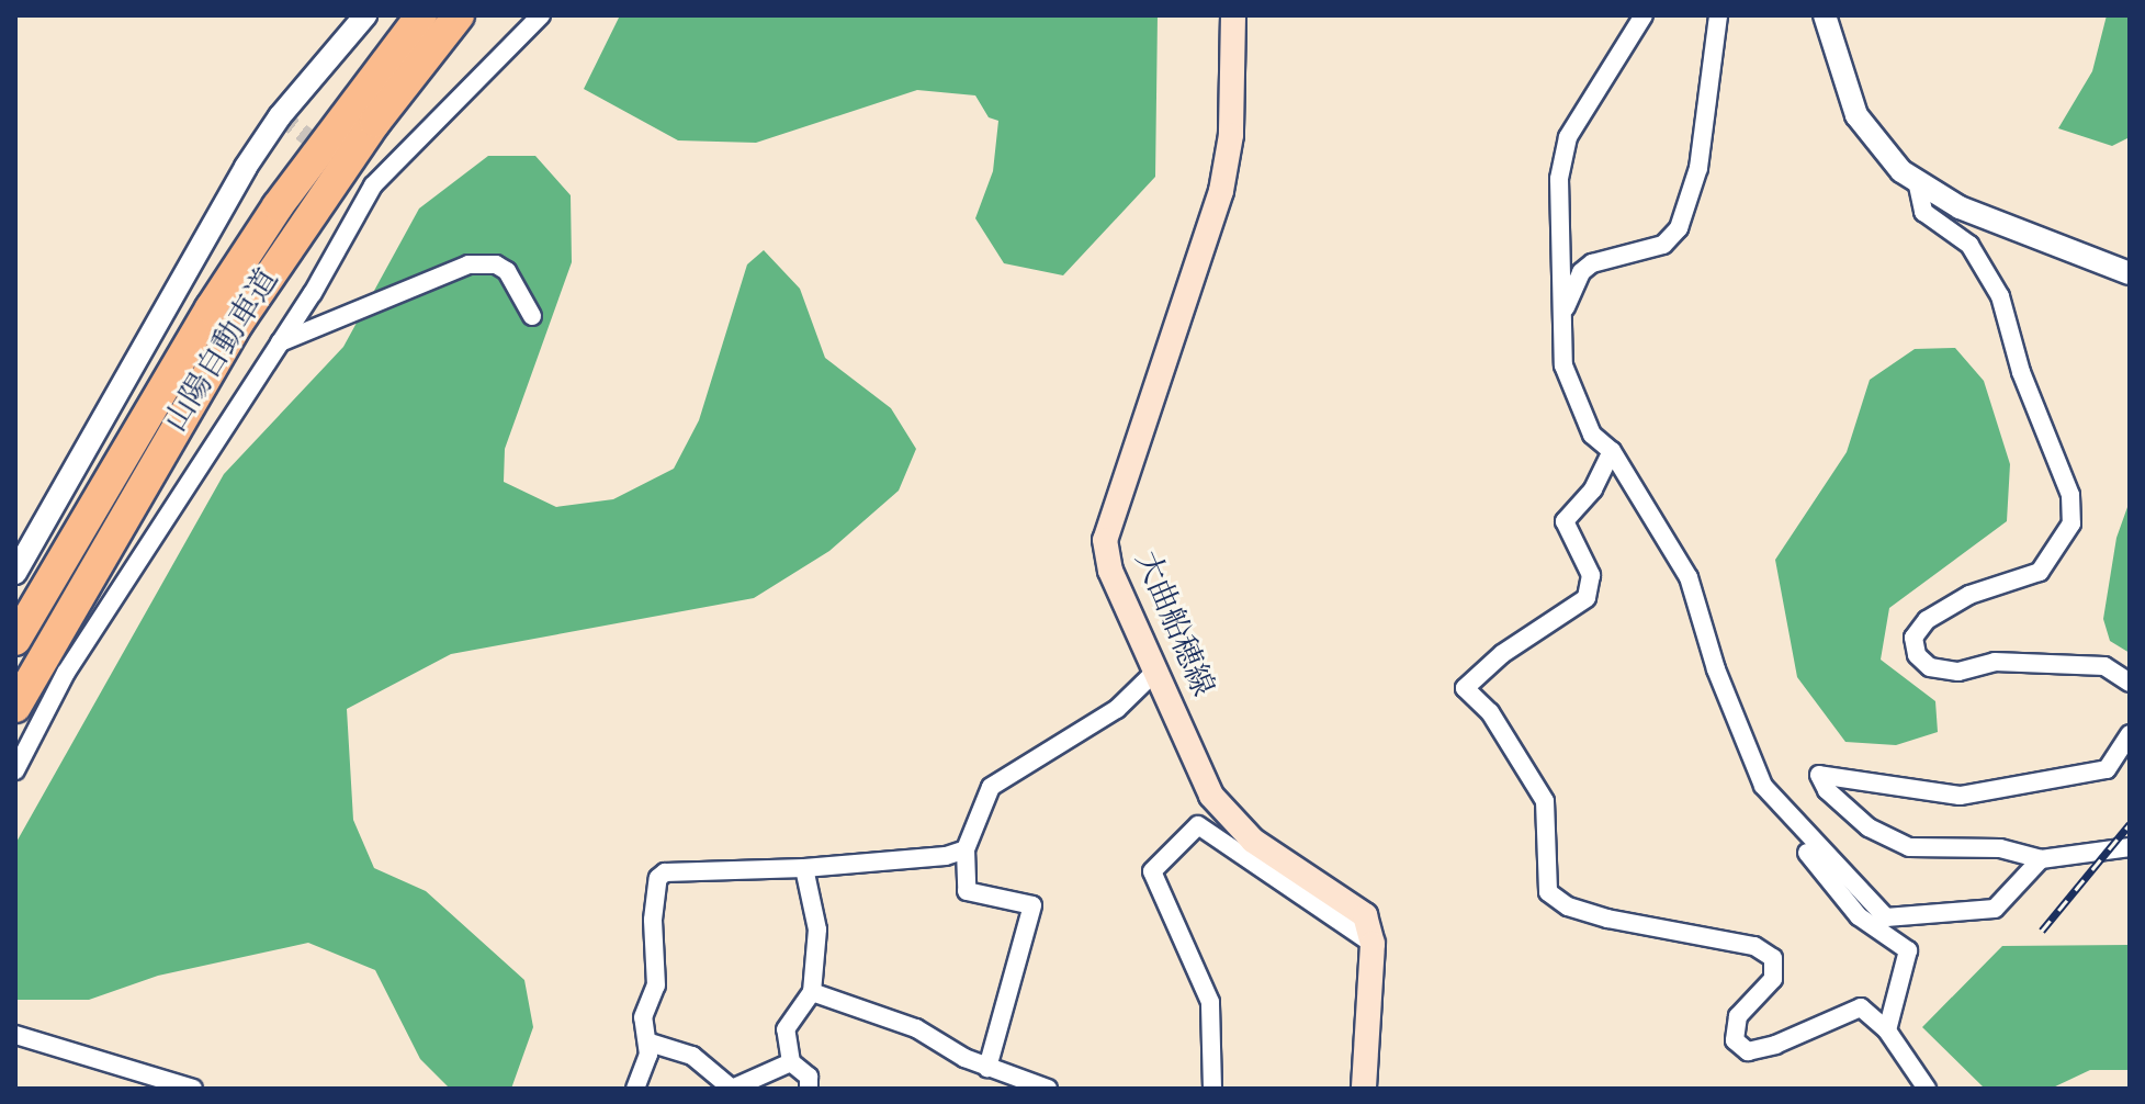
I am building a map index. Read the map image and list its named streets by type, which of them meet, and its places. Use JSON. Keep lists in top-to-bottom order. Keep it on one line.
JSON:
{"streets":{"highway":["山陽自動車道"],"main road":["大曲船穂線"]}}
